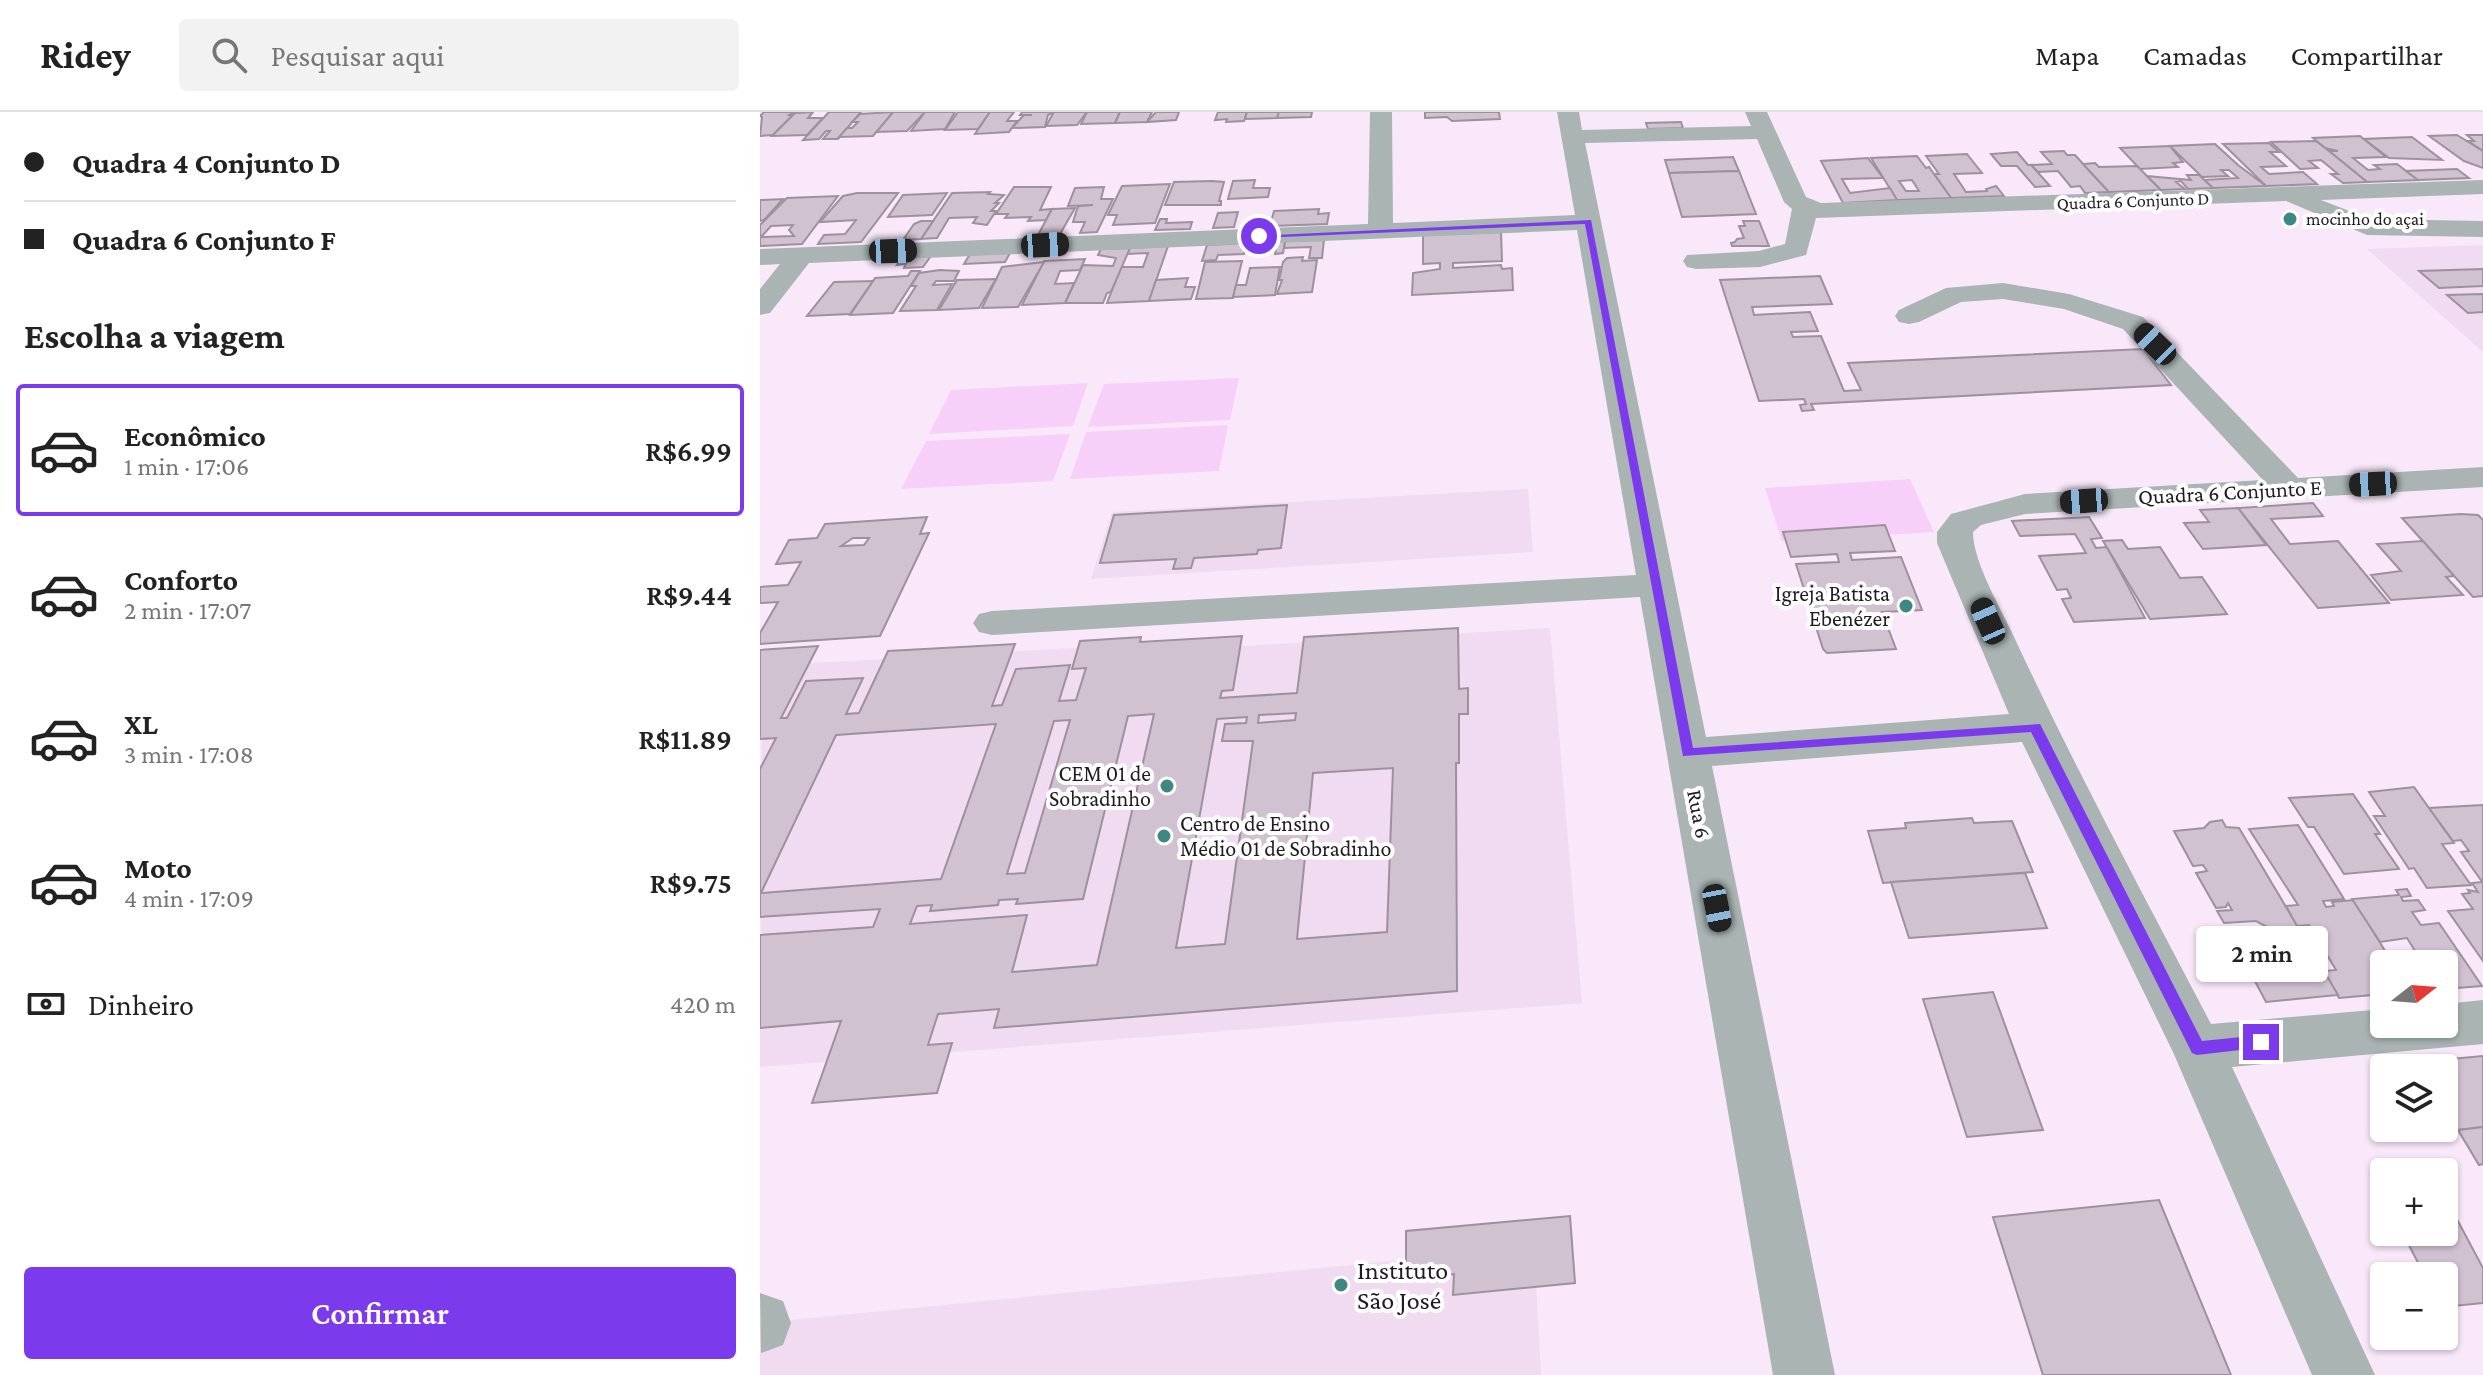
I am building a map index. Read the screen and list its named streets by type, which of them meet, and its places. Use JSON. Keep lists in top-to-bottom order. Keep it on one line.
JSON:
{"streets":{"street":["Quadra 6 Conjunto D","Quadra 6 Conjunto E","Rua 6"]},"places":["mocinho do açai","Igreja Batista Ebenézer","CEM 01 de Sobradinho","Centro de Ensino Médio 01 de Sobradinho","Instituto São José"],"north":"right","page":{"header":"Ridey","search":"Pesquisar aqui","nav":["Mapa","Camadas","Compartilhar"],"banner":["Quadra 4 Conjunto D","Quadra 6 Conjunto F"],"heading":"Escolha a viagem","list":[{"name":"Econômico","note":"1 min · 17:06","value":"R$6.99"},{"name":"Conforto","note":"2 min · 17:07","value":"R$9.44"},{"name":"XL","note":"3 min · 17:08","value":"R$11.89"},{"name":"Moto","note":"4 min · 17:09","value":"R$9.75"}],"bubble":"2 min","map_buttons":["+","−"],"pay":["Dinheiro","420 m"],"buttons":"Confirmar"}}
